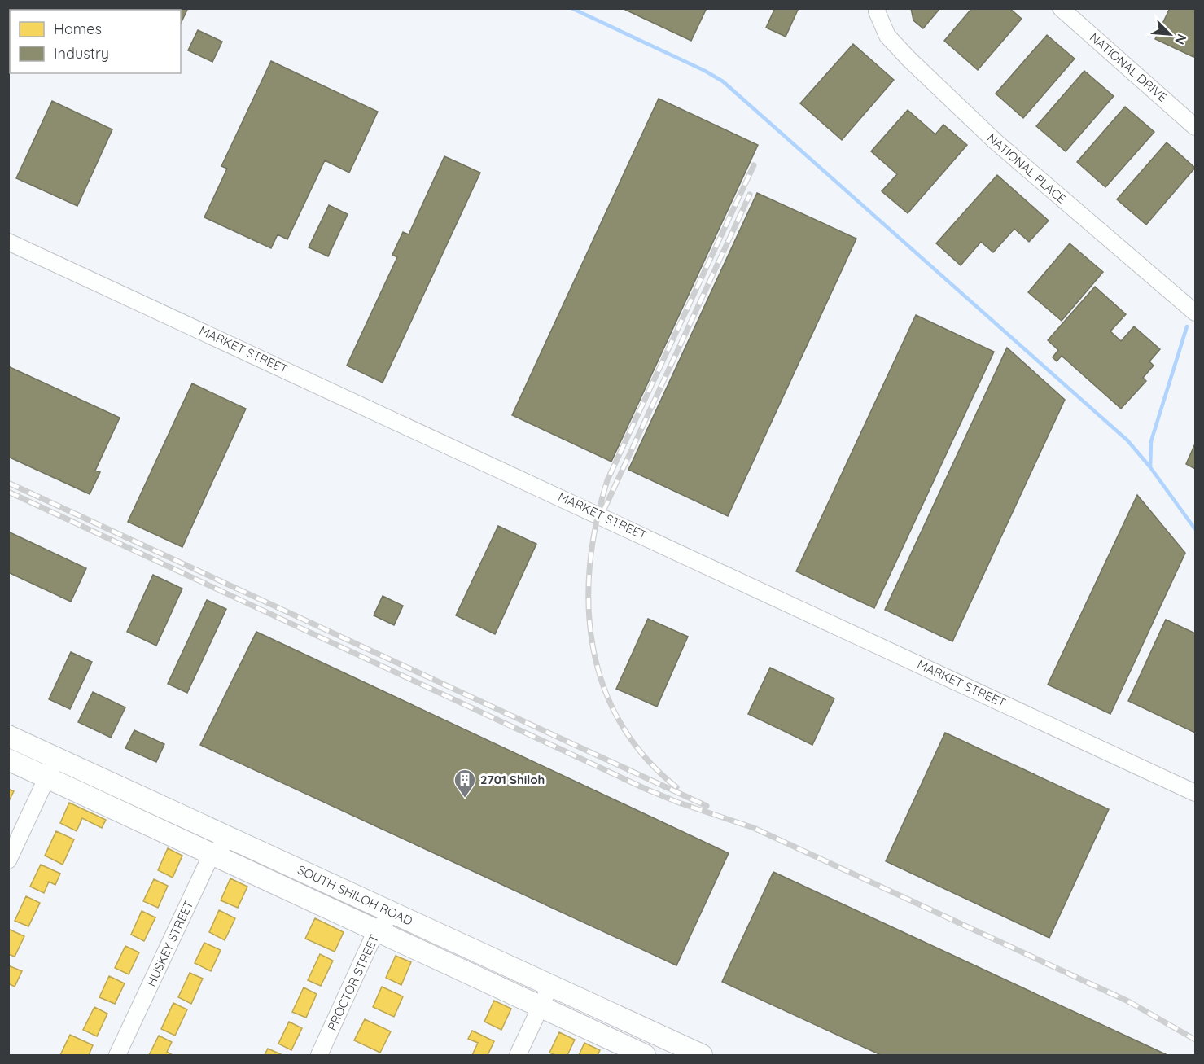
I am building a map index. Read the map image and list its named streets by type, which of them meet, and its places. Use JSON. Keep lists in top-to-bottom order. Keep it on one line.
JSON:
{"streets":{"main road":["SOUTH SHILOH ROAD"],"street":["NATIONAL DRIVE","NATIONAL PLACE","MARKET STREET","HUSKEY STREET","PROCTOR STREET"]},"crossings":[["SOUTH SHILOH ROAD","HUSKEY STREET"],["SOUTH SHILOH ROAD","PROCTOR STREET"]],"places":{"building":["2701 Shiloh"]},"legend":["Homes","Industry"],"north":"bottom right"}
